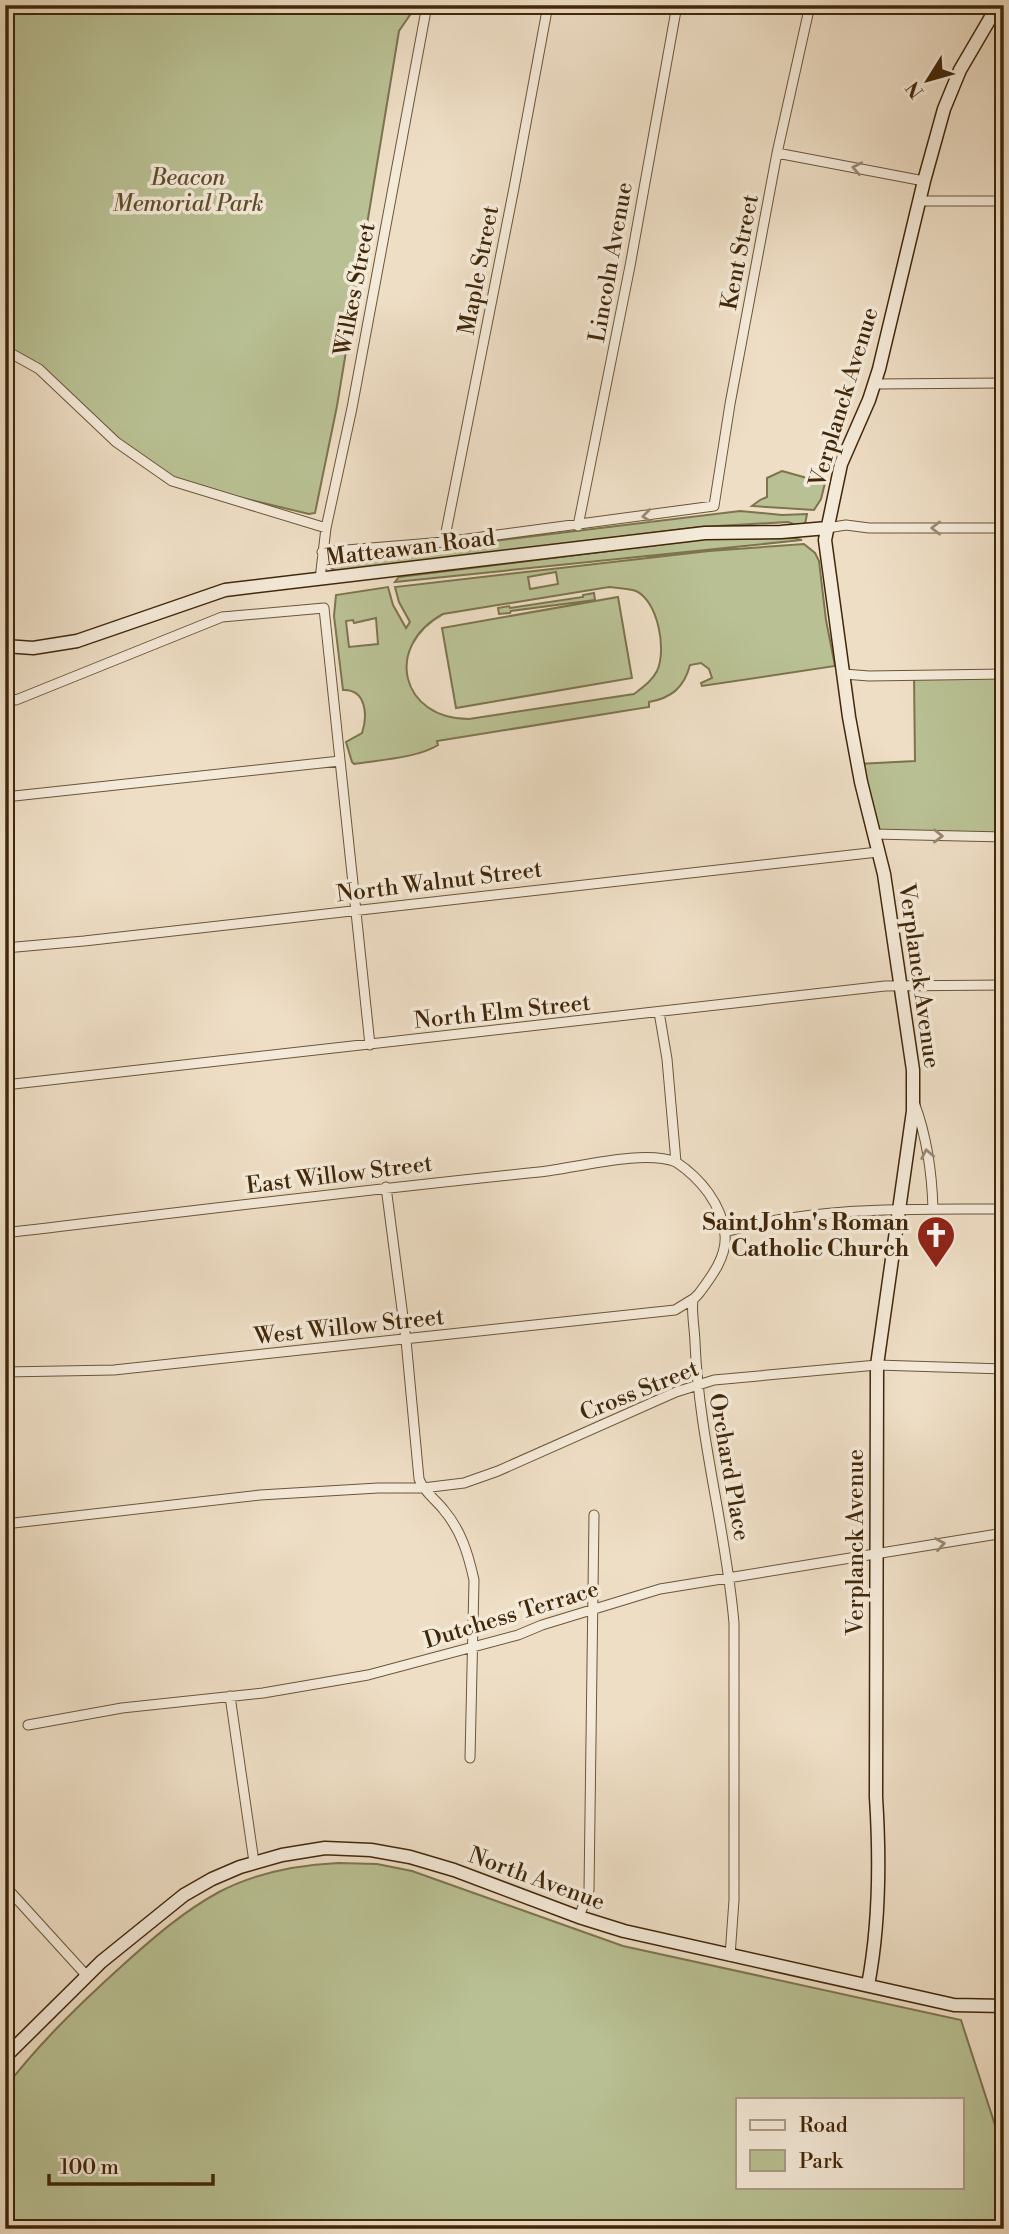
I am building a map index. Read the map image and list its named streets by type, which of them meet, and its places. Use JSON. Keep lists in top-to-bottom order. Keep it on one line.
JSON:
{"streets":{"street":["Kent Street","Lincoln Avenue","Maple Street","Wilkes Street","Verplanck Avenue","Matteawan Road","North Walnut Street","North Elm Street","East Willow Street","West Willow Street","Cross Street","Orchard Place","Dutchess Terrace","North Avenue"]},"crossings":[["Kent Street","Lincoln Avenue"],["Wilkes Street","Matteawan Road"],["Verplanck Avenue","Matteawan Road"],["Verplanck Avenue","North Walnut Street"],["Verplanck Avenue","North Elm Street"],["Verplanck Avenue","Cross Street"],["Verplanck Avenue","Dutchess Terrace"],["Verplanck Avenue","North Avenue"],["West Willow Street","Orchard Place"],["Cross Street","Orchard Place"],["Orchard Place","Dutchess Terrace"],["Orchard Place","North Avenue"]],"one_way":["Kent Street"],"parks":["Beacon Memorial Park"],"places":{"church":["Saint John's Roman Catholic Church"]},"legend":["Road","Park"],"scale_bar":"100 m","north":"bottom left"}
